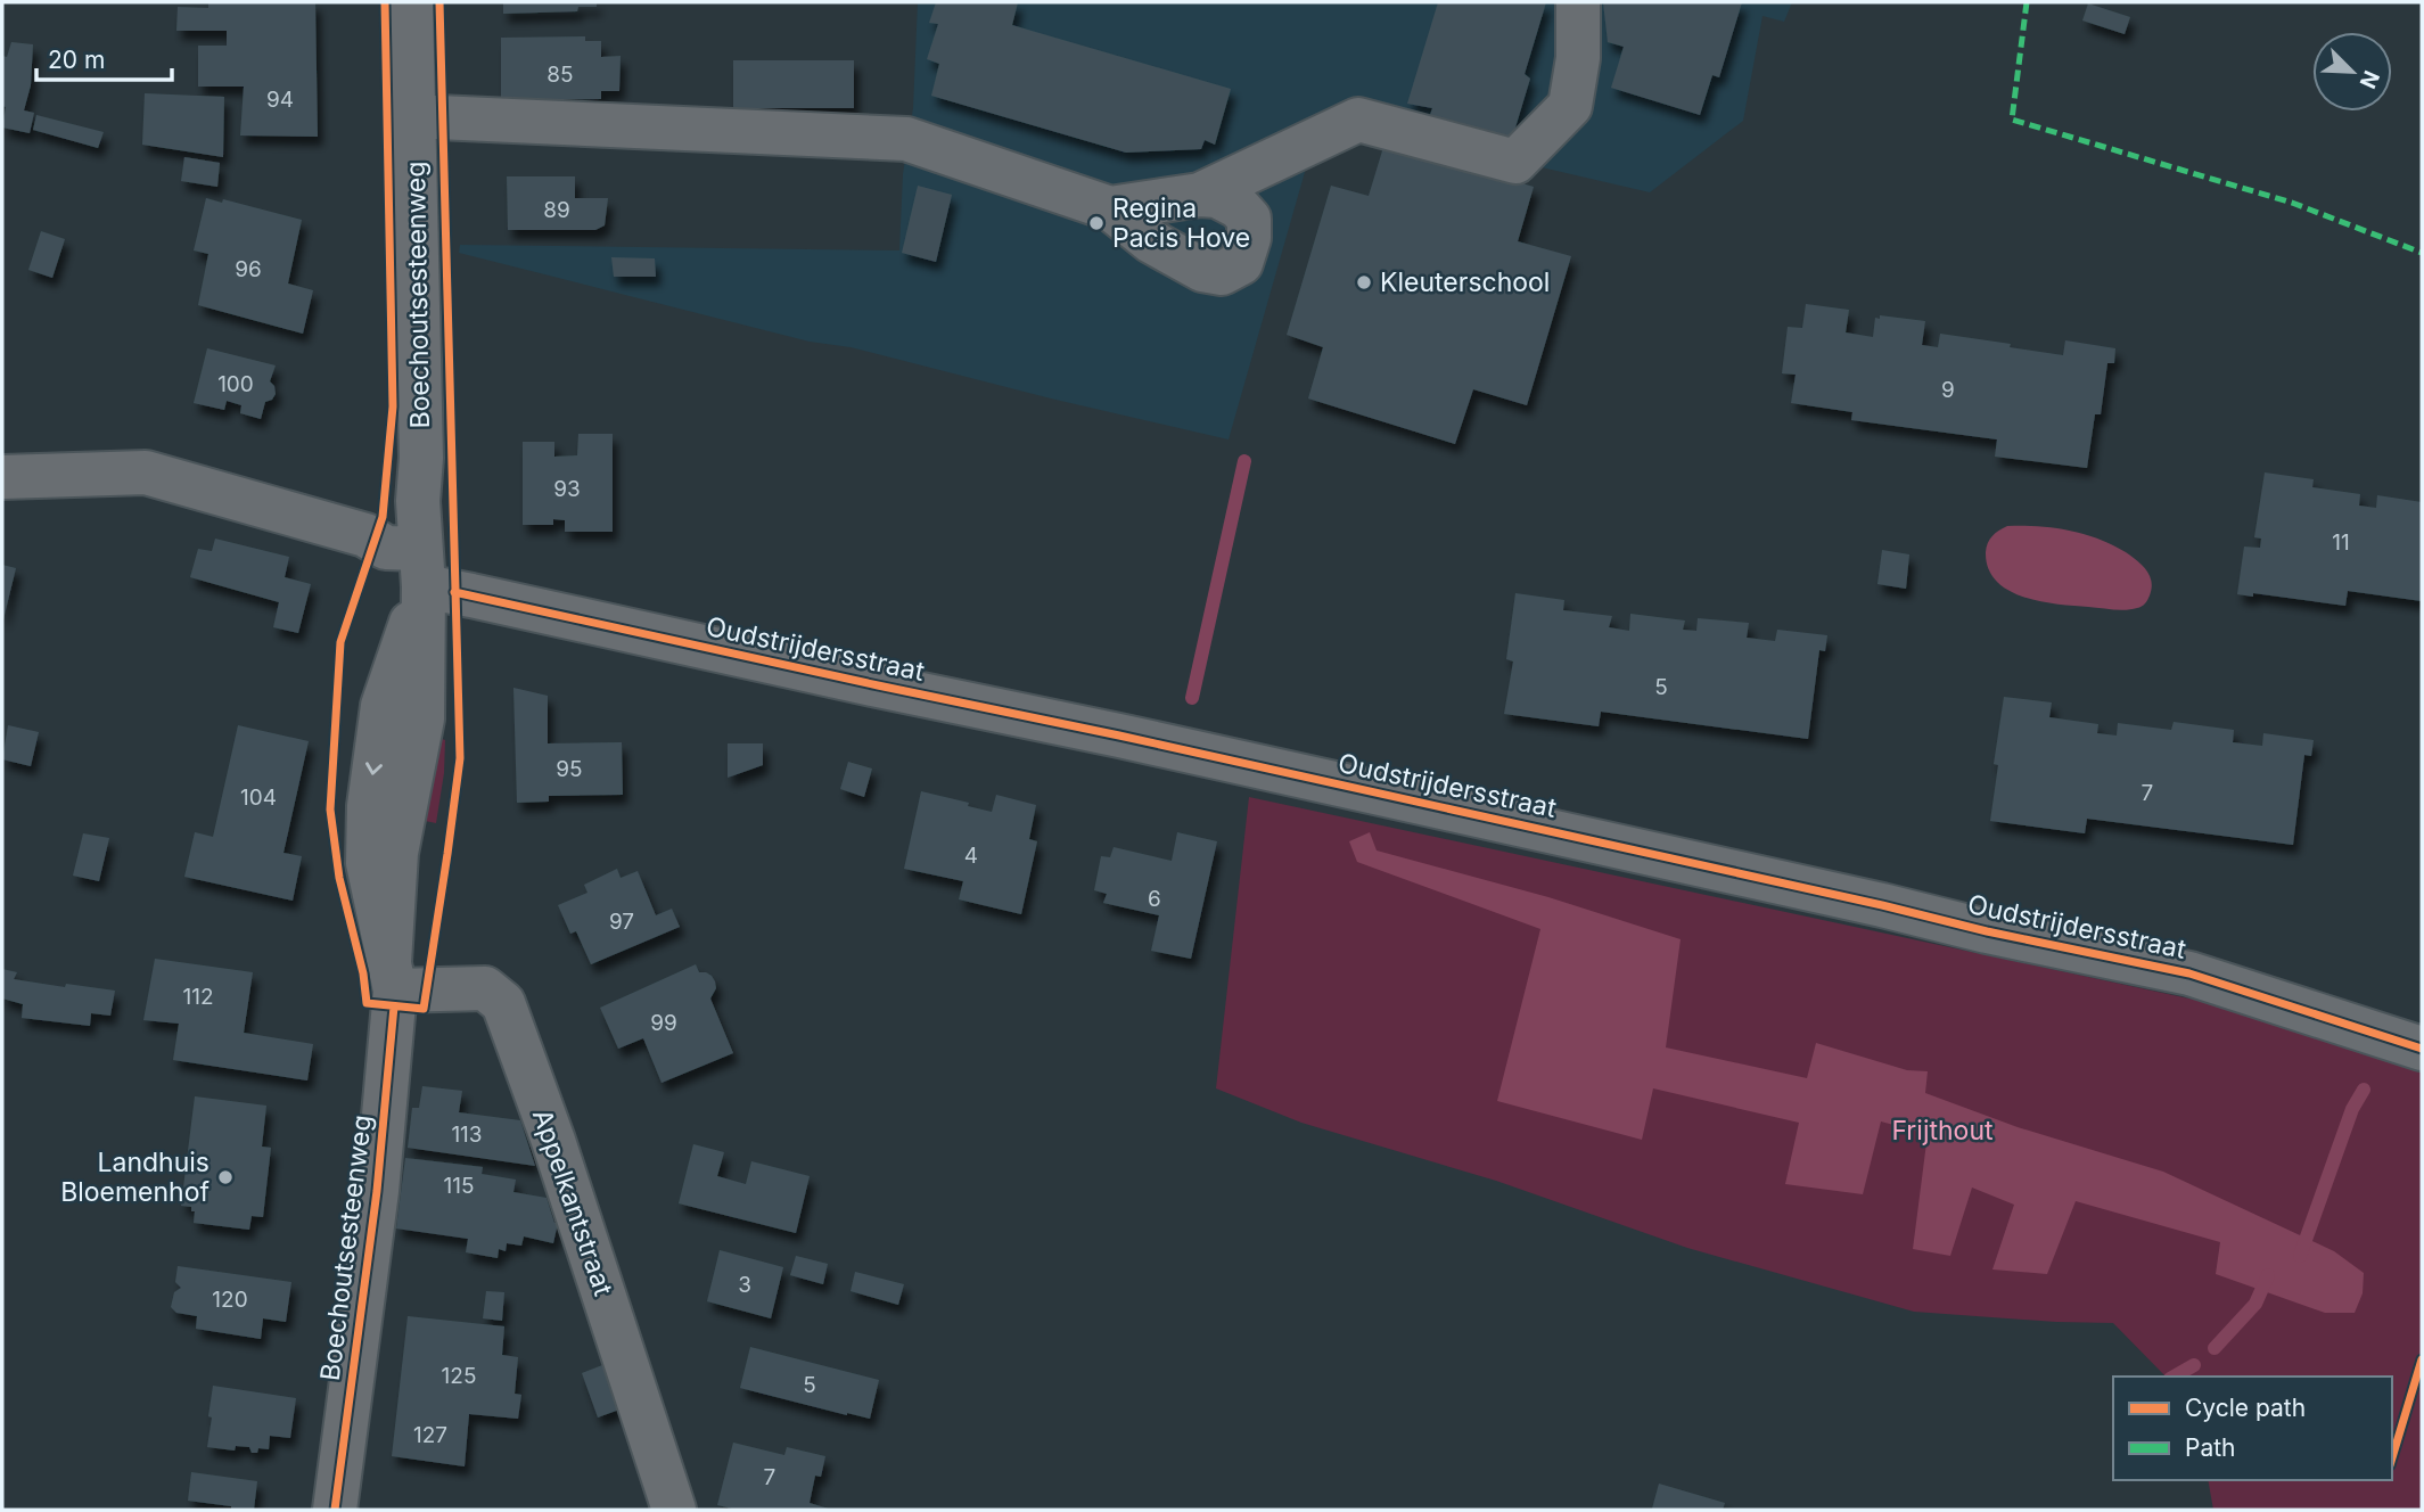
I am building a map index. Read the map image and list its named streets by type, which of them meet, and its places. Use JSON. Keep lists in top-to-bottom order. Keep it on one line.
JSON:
{"streets":{"street":["Boechoutsesteenweg","Oudstrijdersstraat","Appelkantstraat"]},"crossings":[["Boechoutsesteenweg","Oudstrijdersstraat"],["Boechoutsesteenweg","Appelkantstraat"]],"parks":["Frijthout"],"places":["Regina Pacis Hove","Kleuterschool","Landhuis Bloemenhof"],"house_numbers":["85","94","89","96","100","9","93","11","5","95","7","104","4","6","97","112","99","113","115","3","120","125","5","127","7"],"legend":["Cycle path","Path"],"scale_bar":"20 m","north":"bottom right"}
